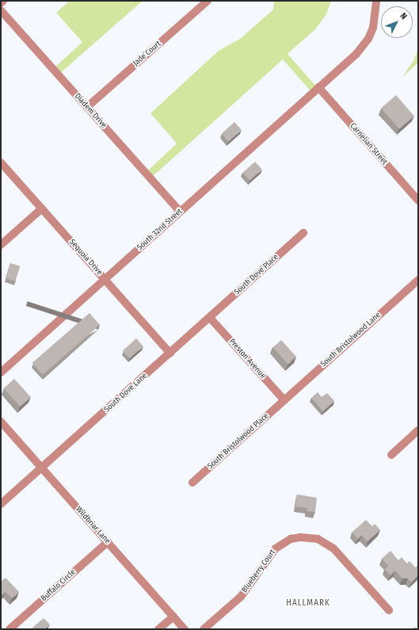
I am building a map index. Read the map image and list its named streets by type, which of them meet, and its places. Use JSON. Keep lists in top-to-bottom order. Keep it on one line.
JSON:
{"streets":{"street":["Jade Court","Diadem Drive","Carnelian Street","South 32nd Street","Sequoia Drive","South Dove Place","South Bristolwood Lane","Preston Avenue","South Dove Lane","South Bristolwood Place","Wildbriar Lane","Blueberry Court","Buffalo Circle"]},"crossings":[["Jade Court","Diadem Drive"],["Diadem Drive","South 32nd Street"],["Carnelian Street","South 32nd Street"],["South 32nd Street","Sequoia Drive"],["Sequoia Drive","South Dove Lane"],["South Dove Place","Preston Avenue"],["South Dove Place","South Dove Lane"],["South Bristolwood Lane","Preston Avenue"],["South Bristolwood Lane","South Bristolwood Place"],["Preston Avenue","South Dove Lane"],["Preston Avenue","South Bristolwood Place"],["South Dove Lane","Wildbriar Lane"],["Wildbriar Lane","Buffalo Circle"]],"districts":["HALLMARK"],"north":"top right"}
